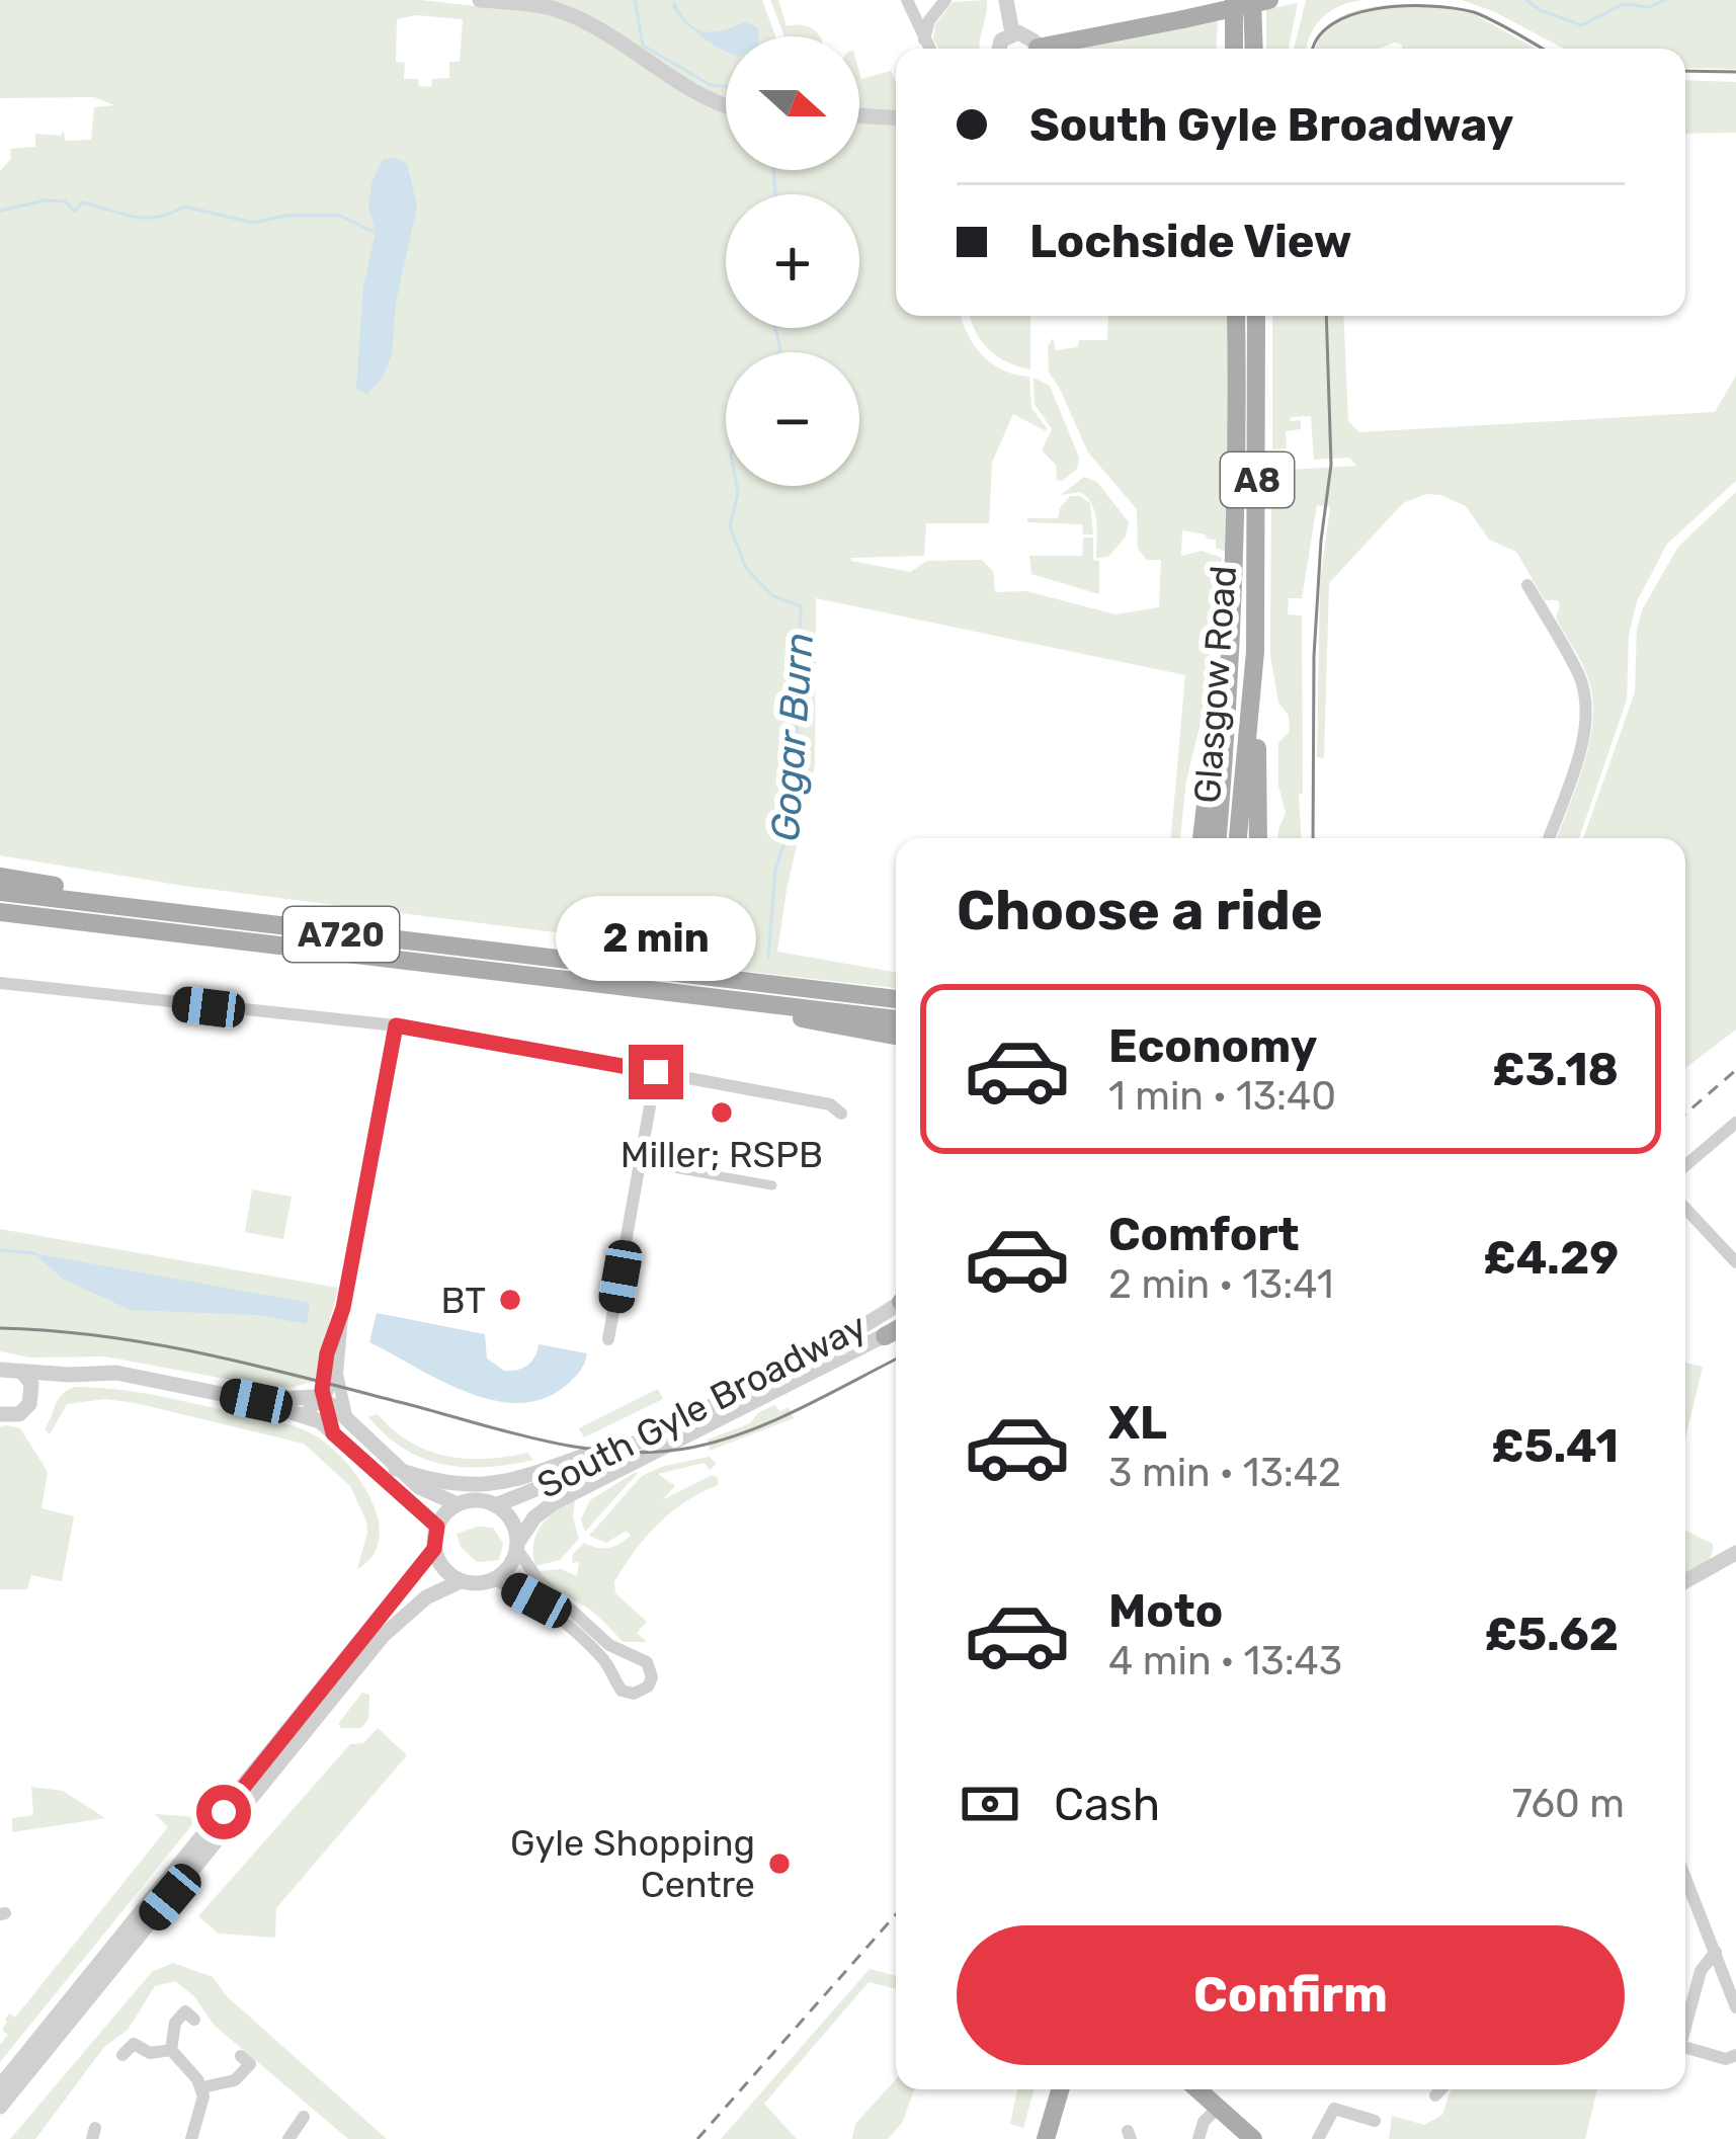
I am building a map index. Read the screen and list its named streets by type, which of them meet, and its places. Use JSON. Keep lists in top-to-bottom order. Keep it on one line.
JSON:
{"streets":{"main road":["A8","Glasgow Road","A720"],"street":["South Gyle Broadway"]},"water":["Gogar Burn"],"places":["Miller; RSPB","BT","Gyle Shopping Centre"],"north":"right","page":{"map_buttons":["+","−"],"banner":["South Gyle Broadway","Lochside View"],"heading":"Choose a ride","bubble":"2 min","list":[{"name":"Economy","note":"1 min · 13:40","value":"£3.18"},{"name":"Comfort","note":"2 min · 13:41","value":"£4.29"},{"name":"XL","note":"3 min · 13:42","value":"£5.41"},{"name":"Moto","note":"4 min · 13:43","value":"£5.62"}],"pay":["Cash","760 m"],"buttons":"Confirm"}}
